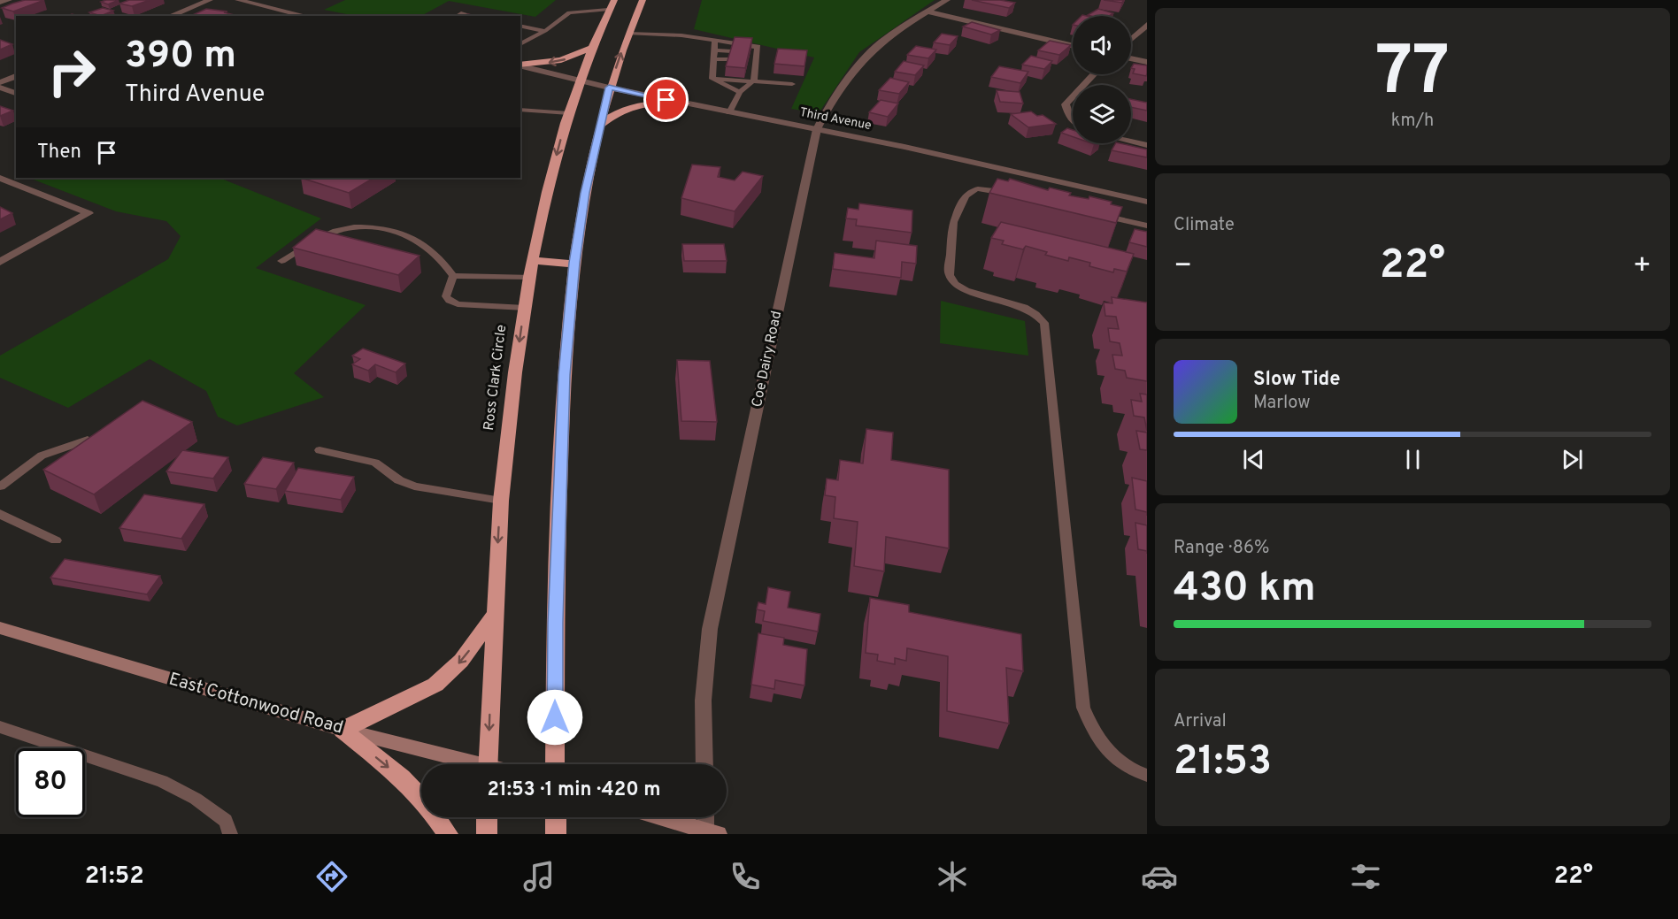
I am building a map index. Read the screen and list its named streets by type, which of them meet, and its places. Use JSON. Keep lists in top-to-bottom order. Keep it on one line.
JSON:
{"streets":{"highway":["Ross Clark Circle"],"main road":["East Cottonwood Road"],"street":["Third Avenue","Coe Dairy Road"]},"crossings":[["Third Avenue","Coe Dairy Road"],["Third Avenue","Ross Clark Circle"]],"page":{"tile":[["77","km/h"],"Climate",["Range · 86%","430 km"],["Arrival","21:53"]],"turn":["390 m","Third Avenue"],"then":"Then","heat":["−","22°","+"],"song":["Slow Tide","Marlow"],"limit":"80","trip":"21:53 · 1 min · 420 m","tabs":["21:52","22°"]}}
